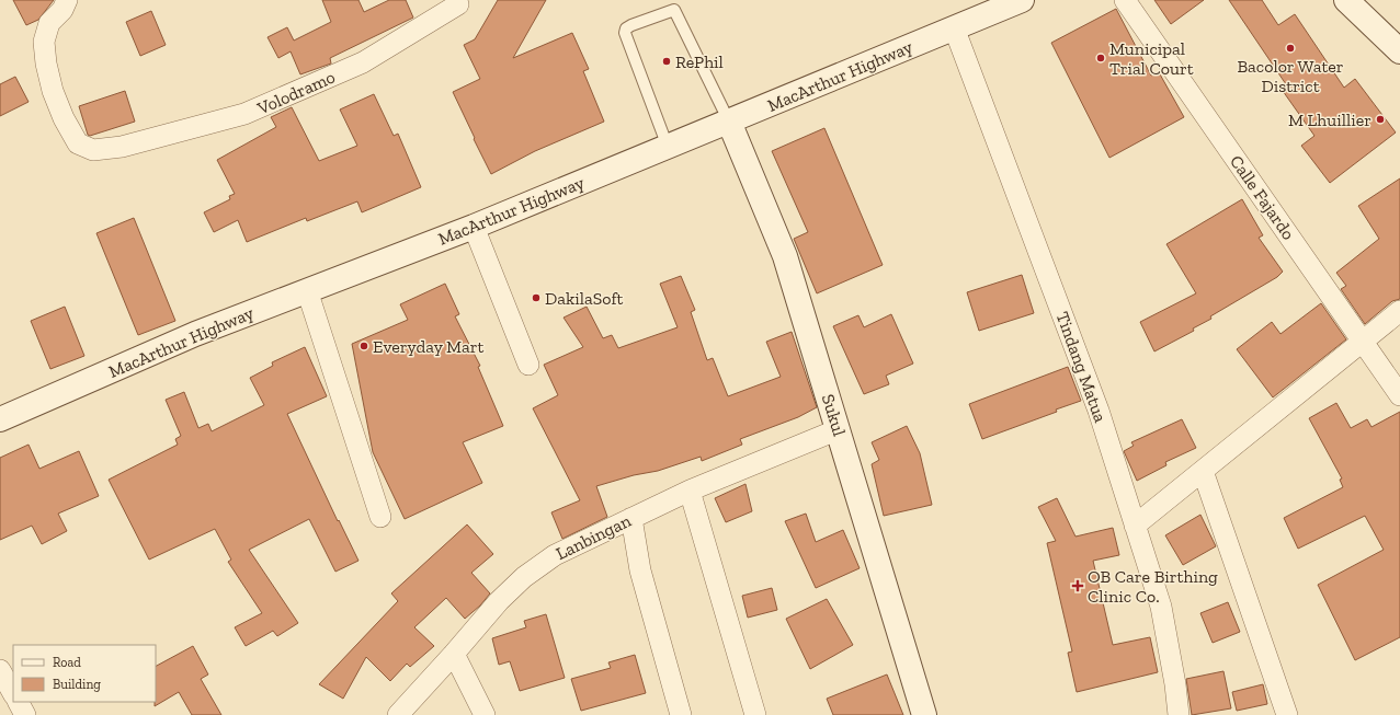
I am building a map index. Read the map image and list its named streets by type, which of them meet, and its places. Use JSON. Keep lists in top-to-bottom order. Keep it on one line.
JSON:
{"streets":{"main road":["MacArthur Highway","Sukul"],"street":["Volodramo","Calle Fajardo","Tindang Matua","Lanbingan"]},"crossings":[["MacArthur Highway","Tindang Matua"],["MacArthur Highway","Sukul"],["Sukul","Lanbingan"]],"places":{"other":["Bacolor Water District","Municipal Trial Court","RePhil","M Lhuillier","DakilaSoft","Everyday Mart"],"health":["OB Care Birthing Clinic Co."]},"legend":["Road","Building"]}
